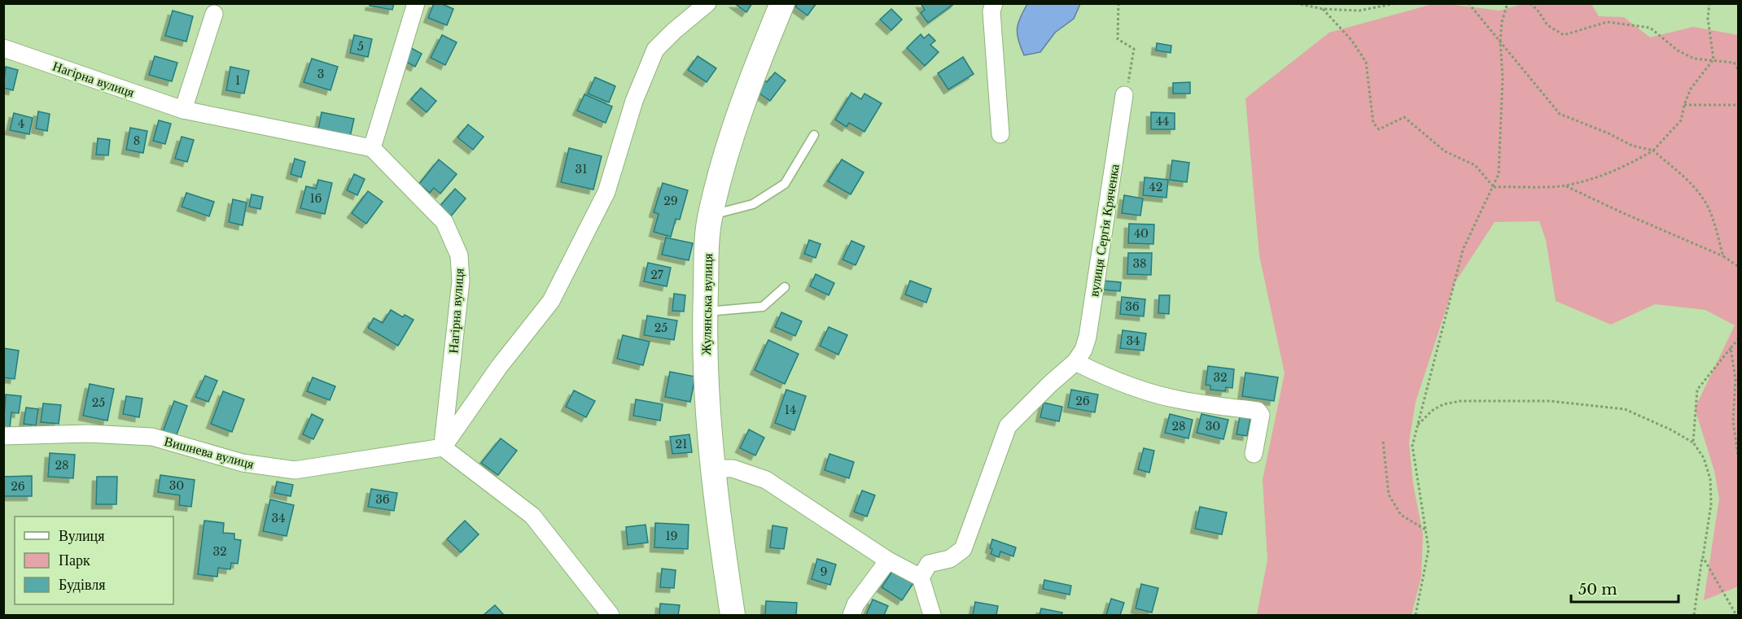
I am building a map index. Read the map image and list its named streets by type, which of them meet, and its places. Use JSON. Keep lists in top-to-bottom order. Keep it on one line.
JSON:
{"streets":{"street":["Нагірна вулиця","вулиця Сергія Кряченка","Жулянська вулиця","Вишнева вулиця"]},"crossings":[["Нагірна вулиця","Вишнева вулиця"]],"house_numbers":["5","3","1","44","4","8","31","42","16","29","40","38","27","36","25","34","32","26","25","14","28","30","21","28","30","26","36","34","19","32","9"],"legend":["Вулиця","Парк","Будівля"],"scale_bar":"50 m"}
